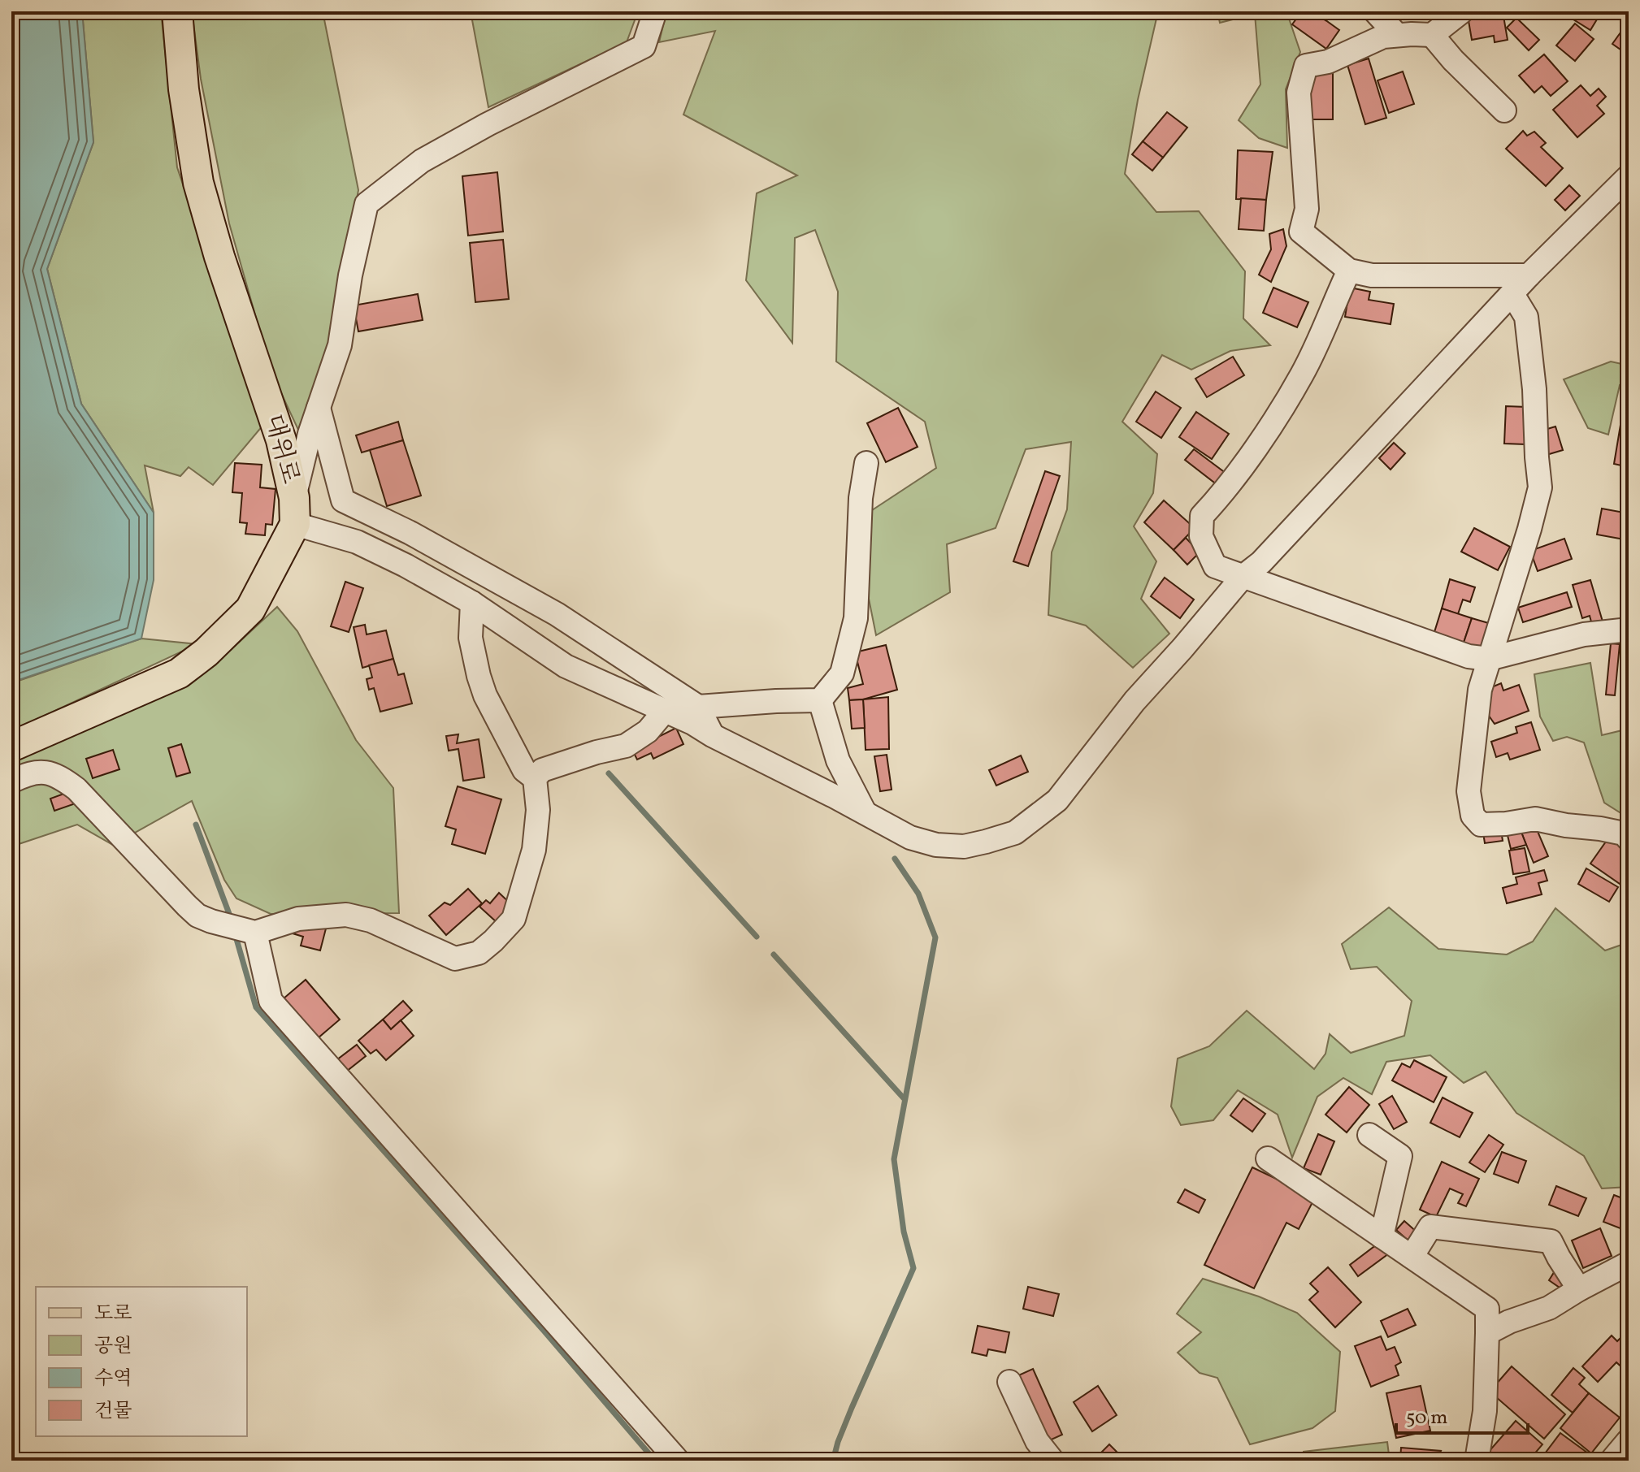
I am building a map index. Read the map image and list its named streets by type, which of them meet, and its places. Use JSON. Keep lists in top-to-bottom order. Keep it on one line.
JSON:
{"streets":{"main road":["대위로"]},"legend":["도로","공원","수역","건물"],"scale_bar":"50 m"}
